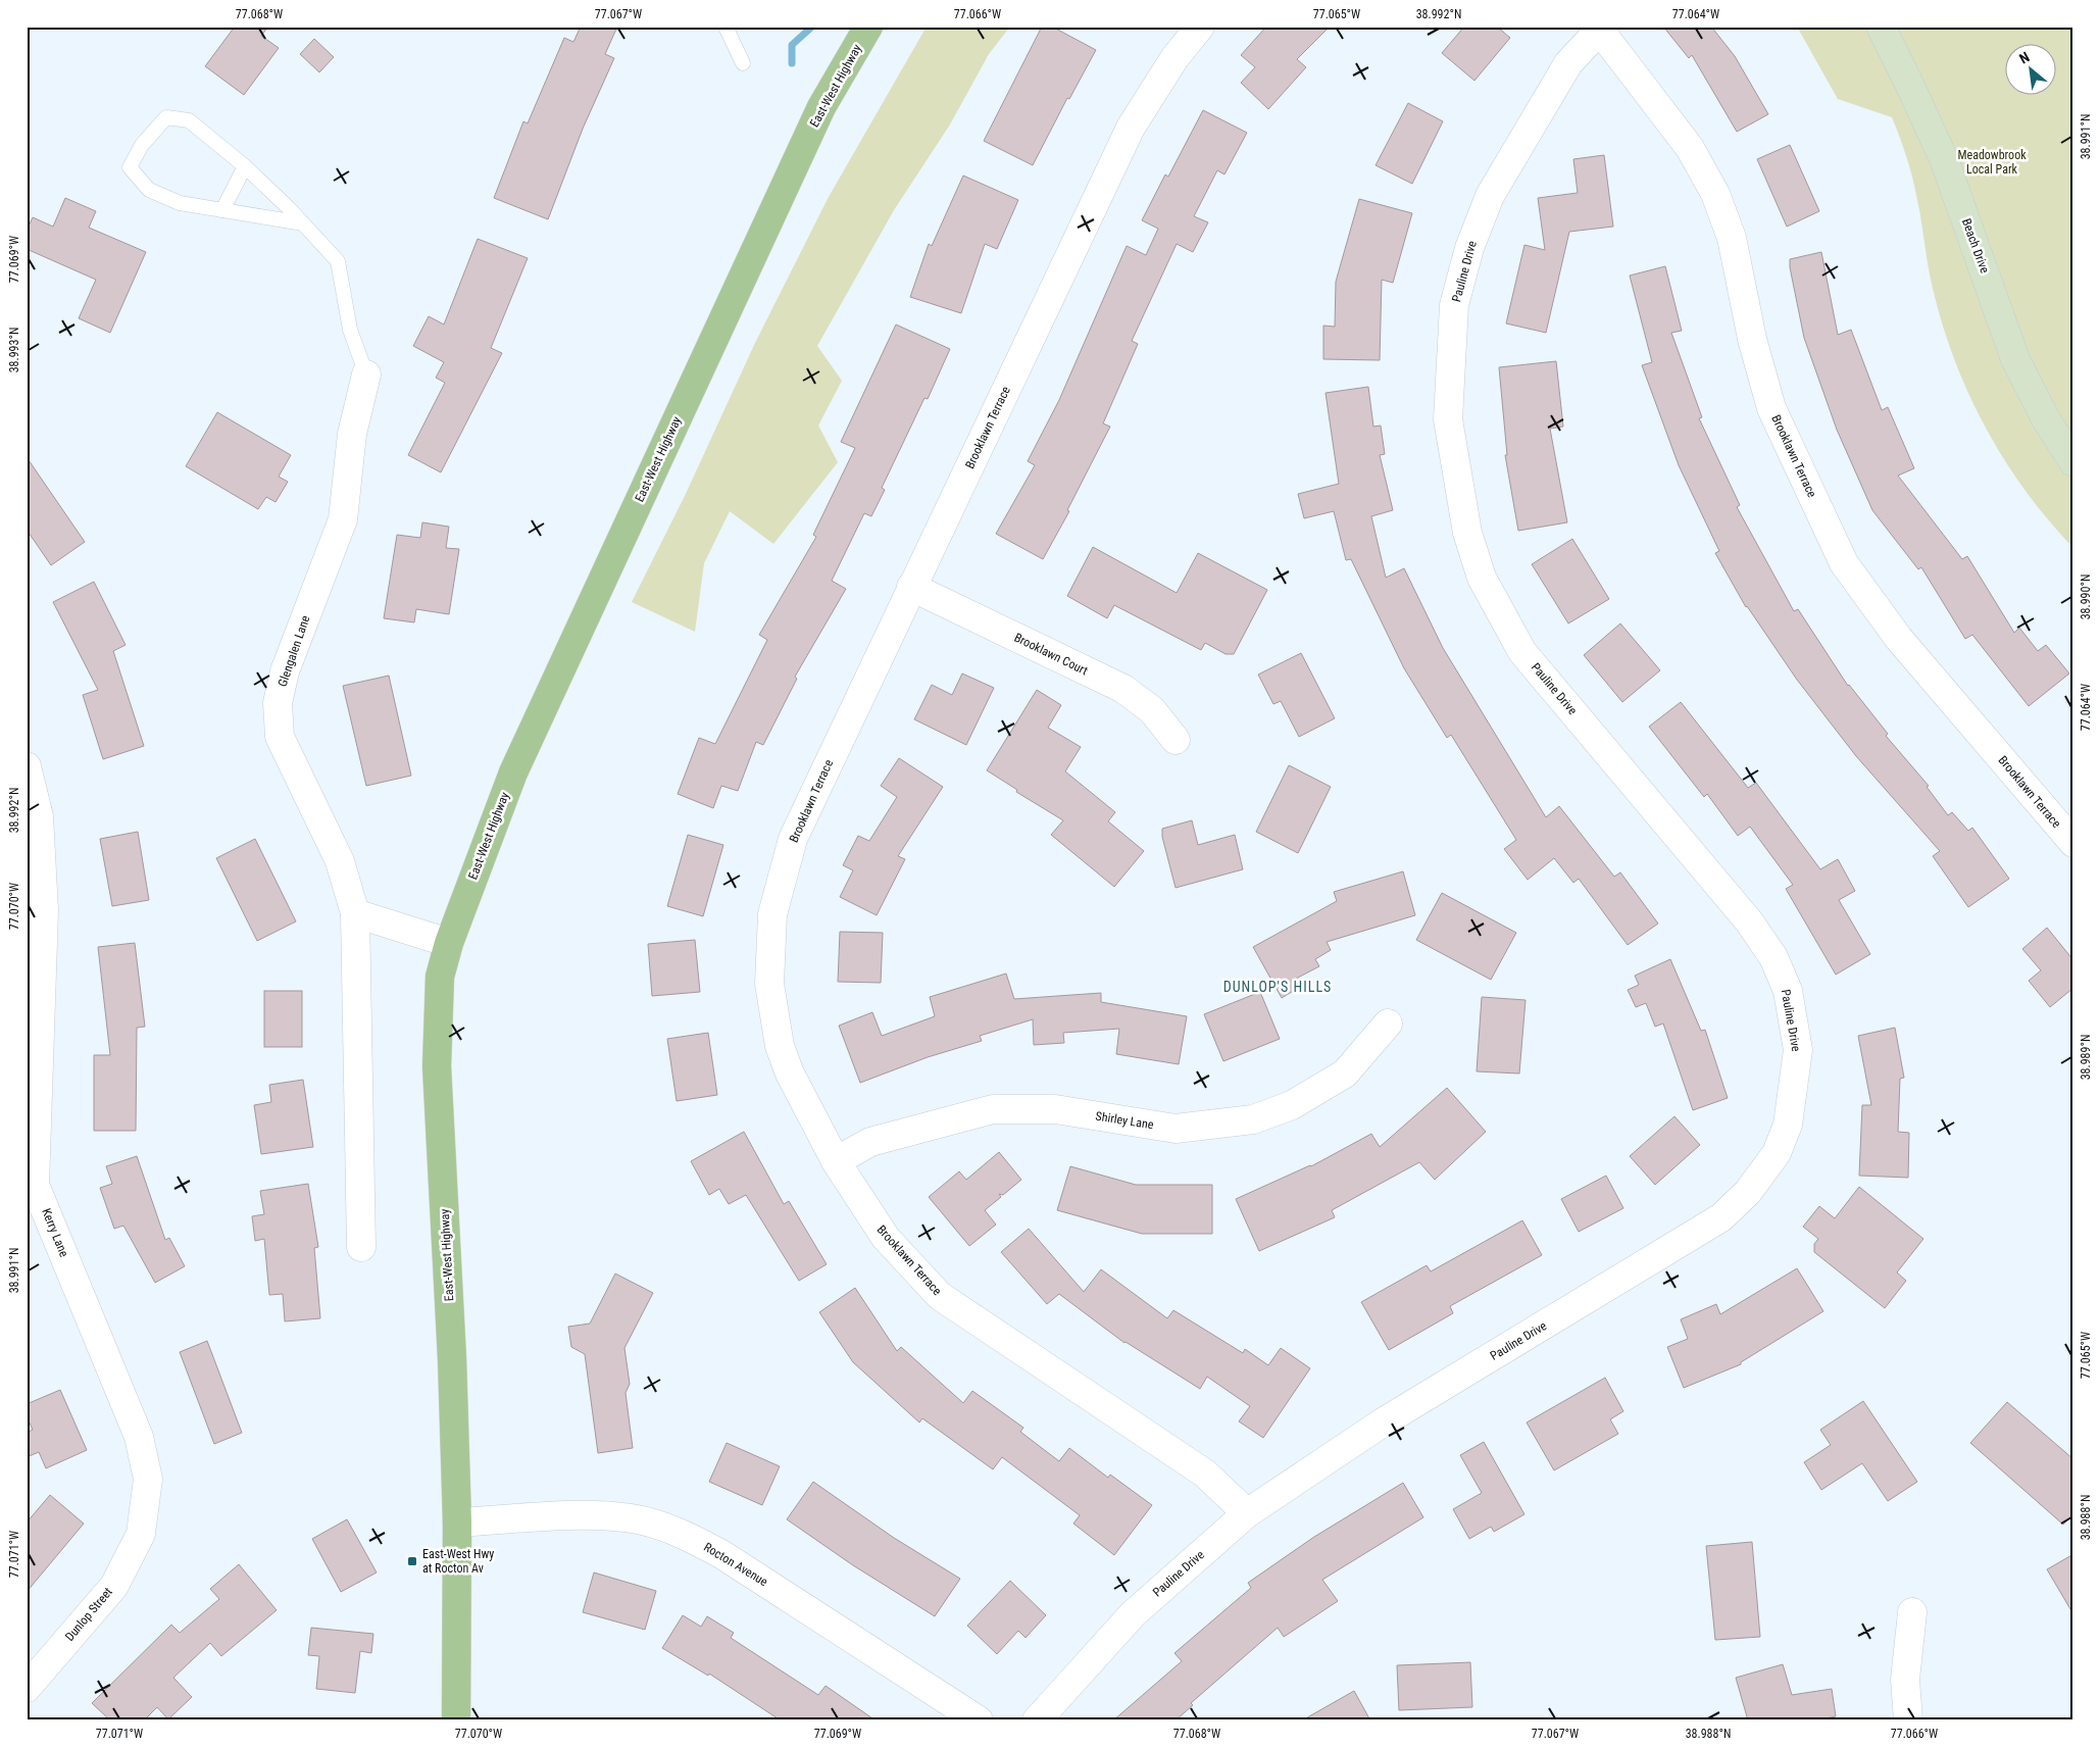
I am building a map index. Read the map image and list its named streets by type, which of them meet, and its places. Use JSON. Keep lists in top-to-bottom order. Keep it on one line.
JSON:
{"streets":{"main road":["East-West Highway"],"street":["Beach Drive","Pauline Drive","Brooklawn Terrace","Glengalen Lane","Brooklawn Court","Shirley Lane","Kerry Lane","Rocton Avenue","Dunlop Street"]},"crossings":[["East-West Highway","Rocton Avenue"],["Pauline Drive","Brooklawn Terrace"],["Brooklawn Terrace","Brooklawn Court"],["Brooklawn Terrace","Shirley Lane"],["Kerry Lane","Dunlop Street"]],"districts":["DUNLOP'S HILLS"],"parks":["Meadowbrook Local Park"],"places":{"transit":["East-West Hwy at Rocton Av"]},"north":"top left","coordinates":["77.068°W","77.067°W","77.066°W","77.065°W","38.992°N","77.064°W","38.991°N","77.069°W","38.993°N","38.990°N","77.070°W","38.989°N","38.988°N","77.071°W"]}
